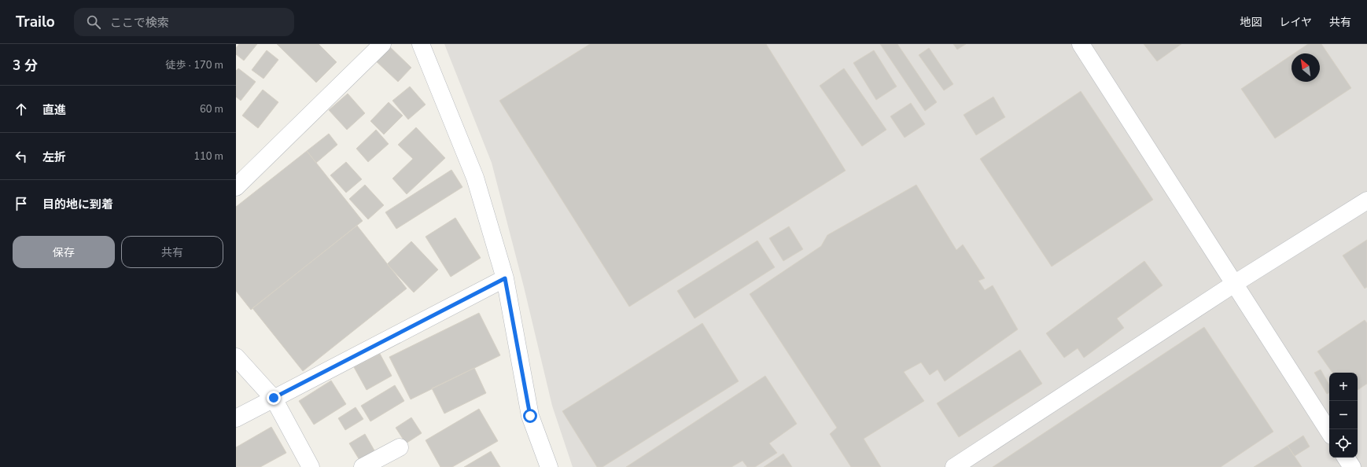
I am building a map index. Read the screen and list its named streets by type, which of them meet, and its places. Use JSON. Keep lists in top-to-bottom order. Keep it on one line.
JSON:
{"north":"top left","page":{"header":"Trailo","search":"ここで検索","nav":["地図","レイヤ","共有"],"heading":["3 分","徒歩 · 170 m"],"list":[["直進","60 m"],["左折","110 m"],"目的地に到着"],"buttons":["保存","共有"],"map_buttons":["+","−"]}}
